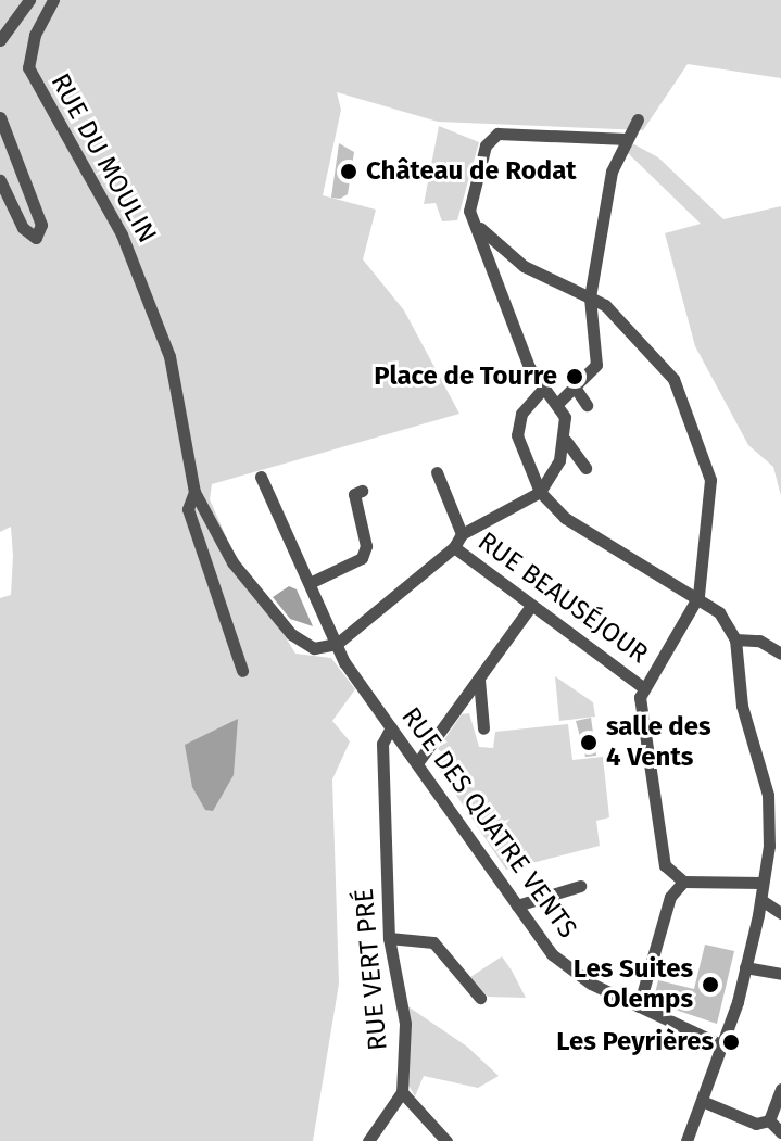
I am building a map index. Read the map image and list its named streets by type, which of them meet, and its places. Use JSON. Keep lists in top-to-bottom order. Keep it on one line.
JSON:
{"streets":{"street":["RUE DU MOULIN","RUE BEAUSÉJOUR","RUE DES QUATRE VENTS","RUE VERT PRÉ"]},"crossings":[["RUE DES QUATRE VENTS","RUE VERT PRÉ"]],"places":["Château de Rodat","Place de Tourre","salle des 4 Vents","Les Suites Olemps","Les Peyrières"]}
